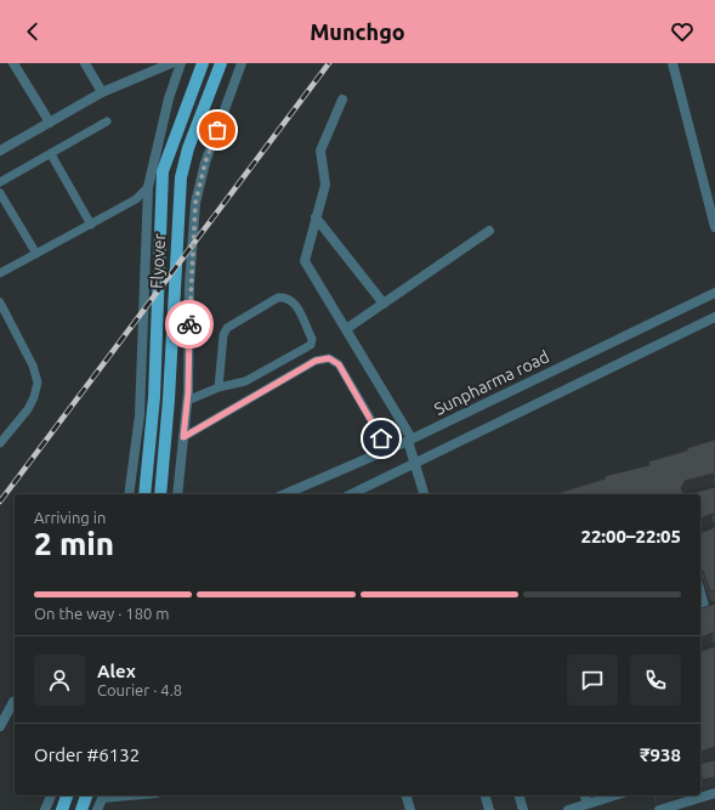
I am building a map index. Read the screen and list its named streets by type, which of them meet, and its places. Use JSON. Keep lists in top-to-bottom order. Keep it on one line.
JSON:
{"streets":{"main road":["Flyover"],"street":["Sunpharma road"]},"page":{"header":"Munchgo","heading":["2 min","Arriving in","22:00–22:05"],"panel":["Alex","Courier · 4.8","Order #6132","₹938"],"bar":"On the way · 180 m"}}
